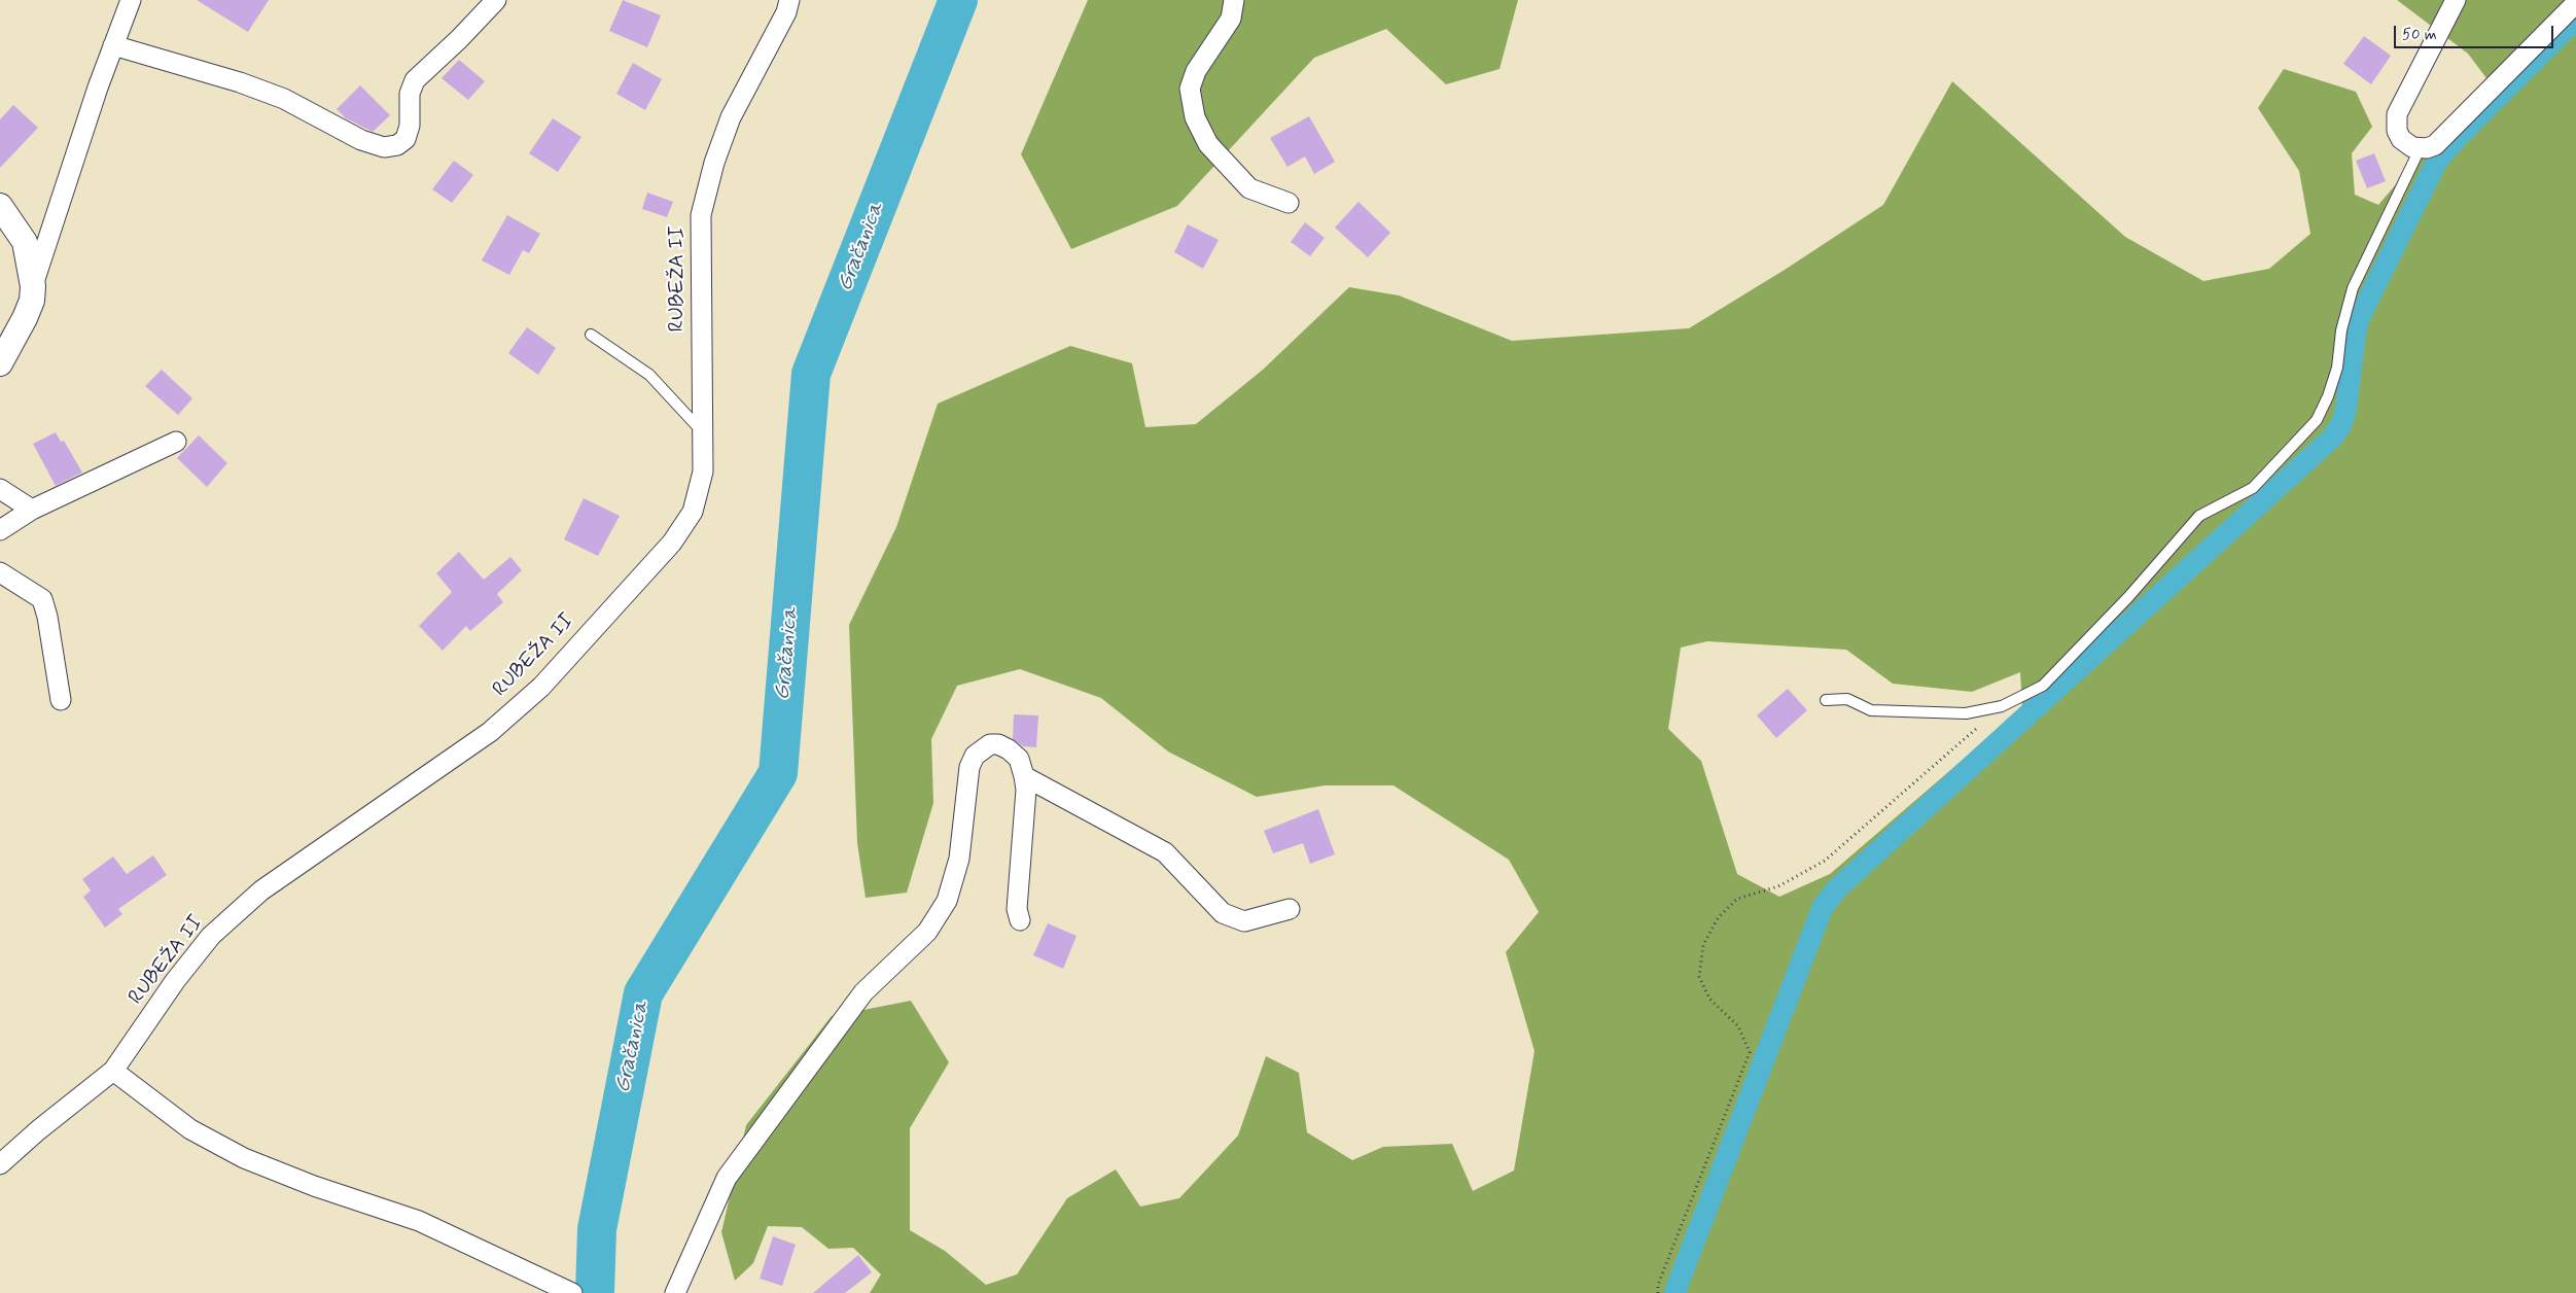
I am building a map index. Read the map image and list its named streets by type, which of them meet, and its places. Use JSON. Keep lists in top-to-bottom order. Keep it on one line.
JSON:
{"streets":{"street":["RUBEŽA II"]},"water":["Gračanica"],"scale_bar":"50 m"}
